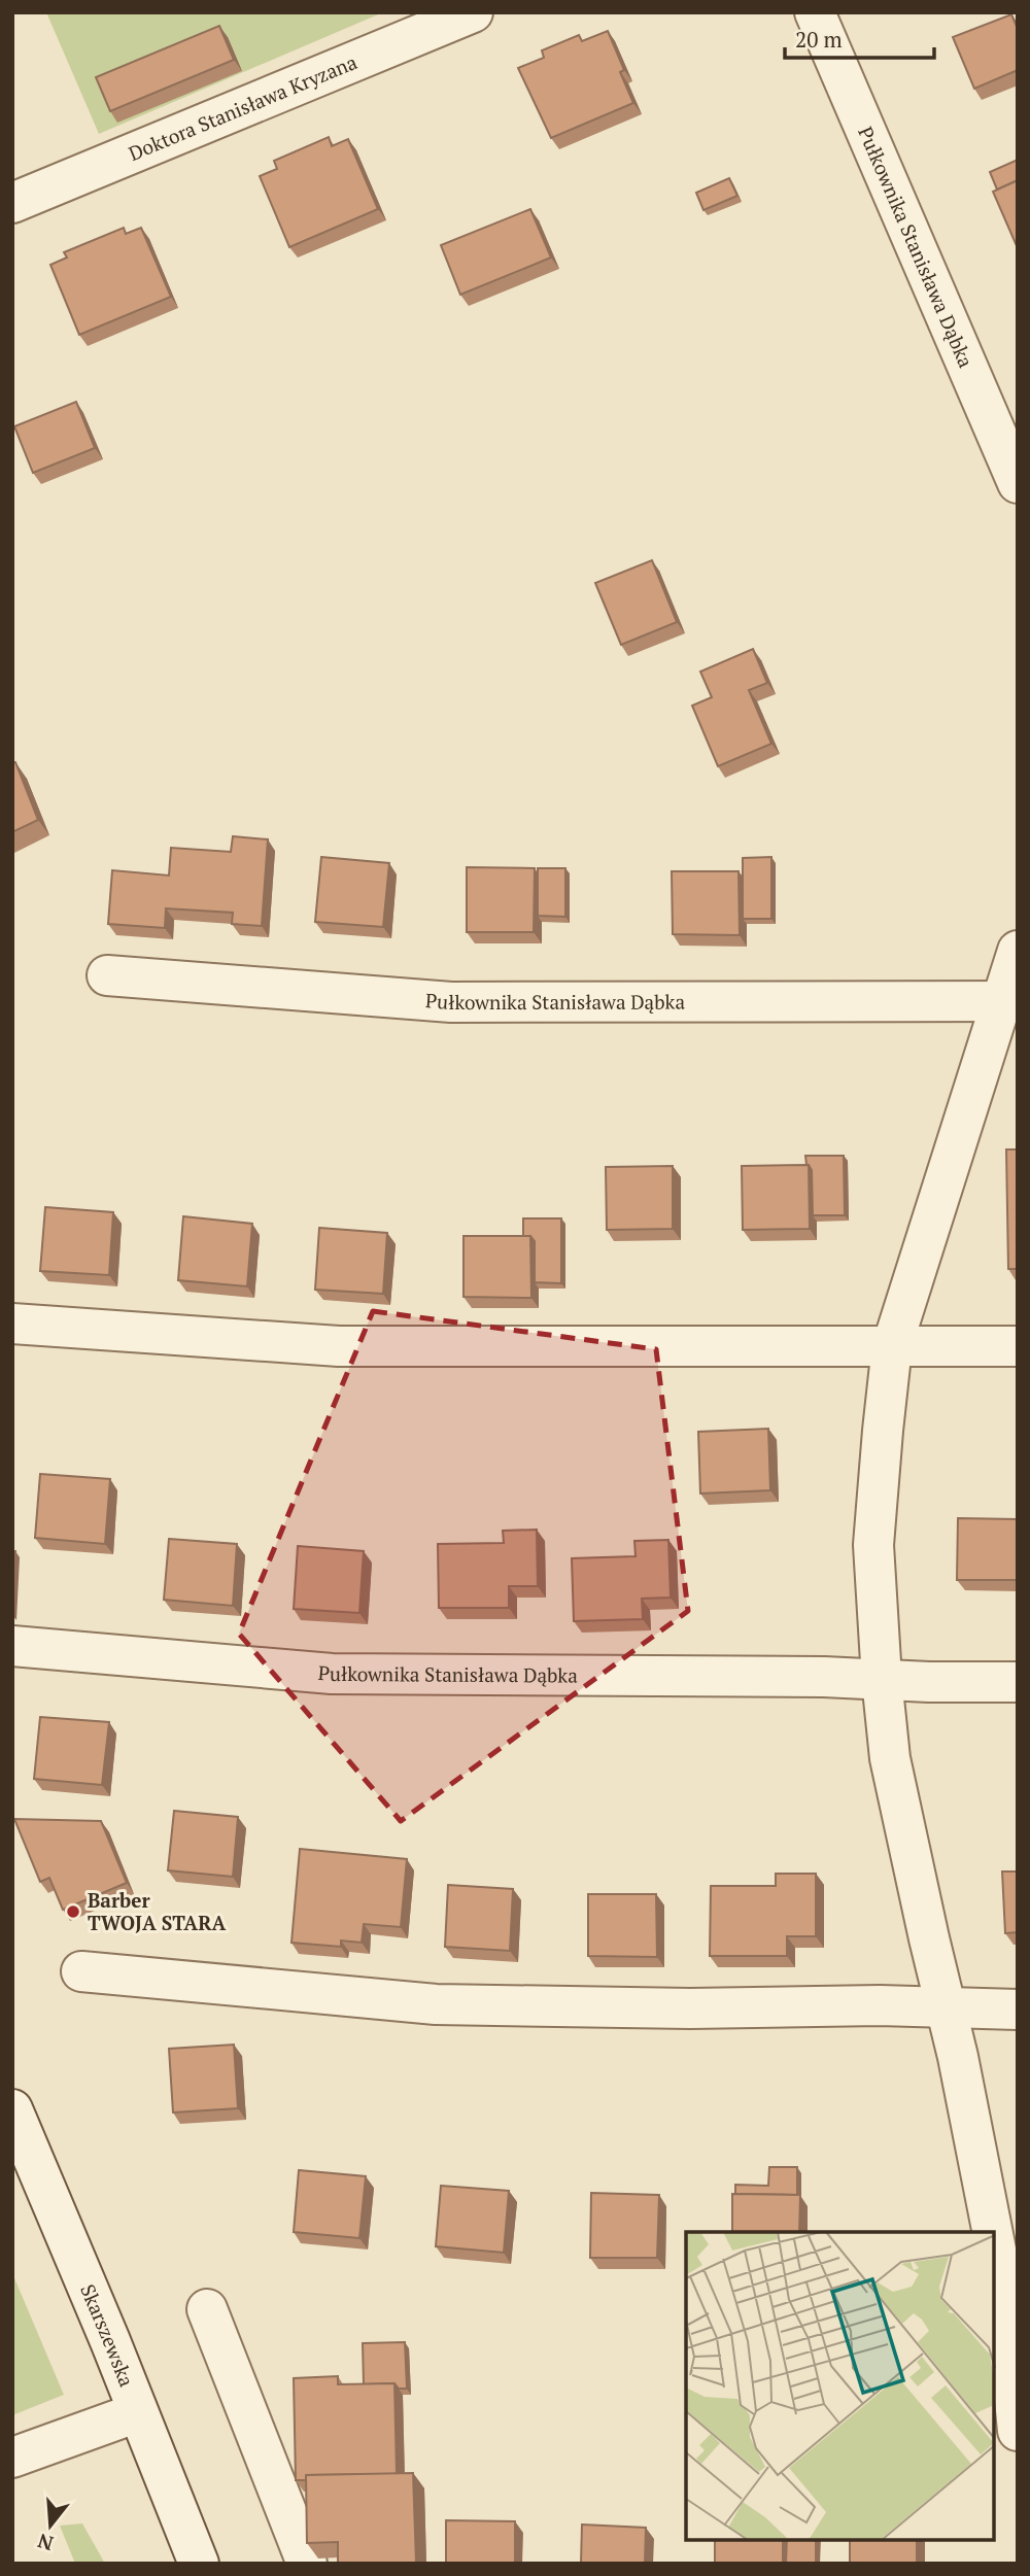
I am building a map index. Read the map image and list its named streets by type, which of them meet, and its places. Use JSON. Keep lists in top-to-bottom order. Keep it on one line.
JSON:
{"streets":{"street":["Doktora Stanisława Kryzana","Pułkownika Stanisława Dąbka","Skarszewska"]},"places":["Barber TWOJA STARA"],"scale_bar":"20 m","north":"bottom"}
